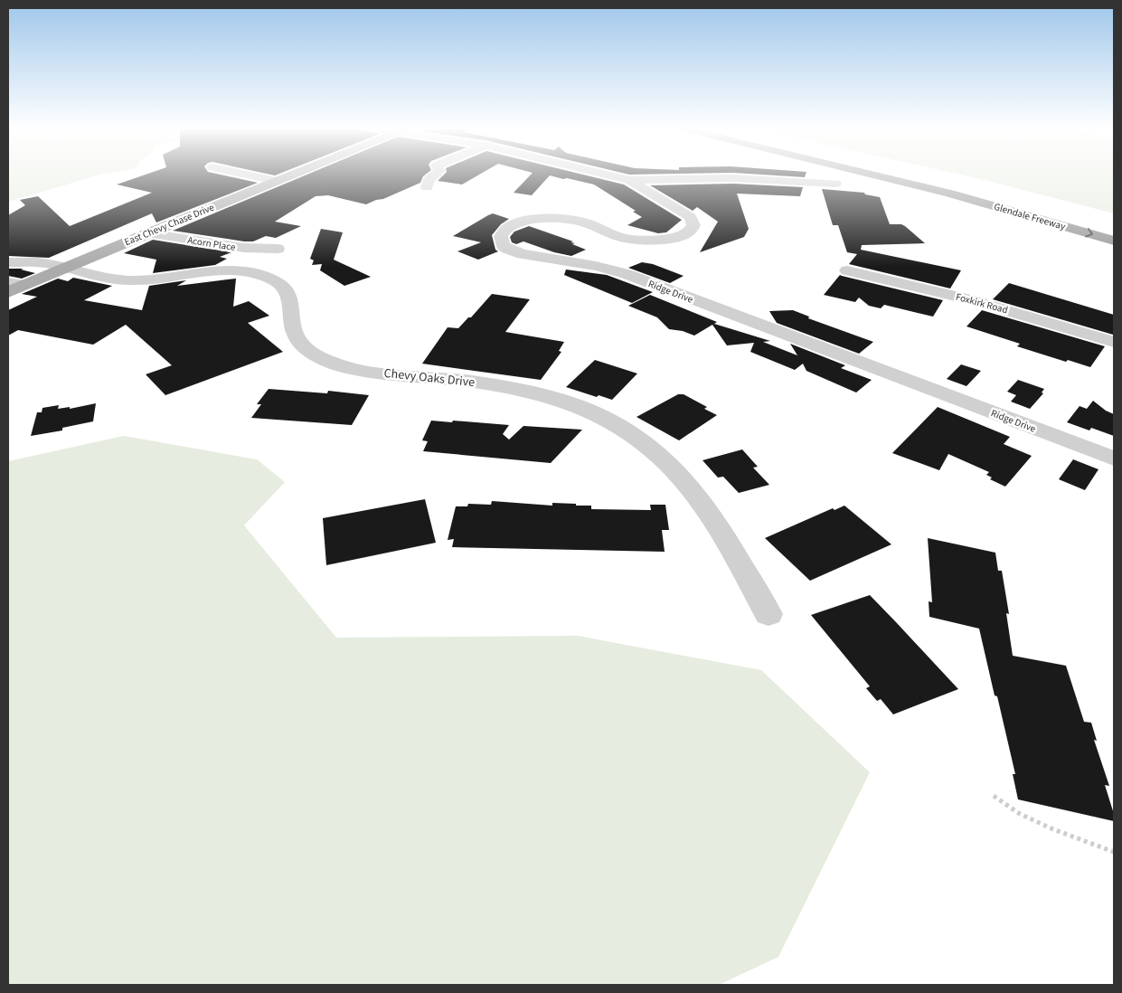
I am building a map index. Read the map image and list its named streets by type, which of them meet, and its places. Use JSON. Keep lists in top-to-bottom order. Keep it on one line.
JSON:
{"streets":{"highway":["Glendale Freeway"],"main road":["East Chevy Chase Drive"],"street":["Acorn Place","Ridge Drive","Foxkirk Road","Chevy Oaks Drive"]},"crossings":[["East Chevy Chase Drive","Acorn Place"],["East Chevy Chase Drive","Chevy Oaks Drive"]]}
